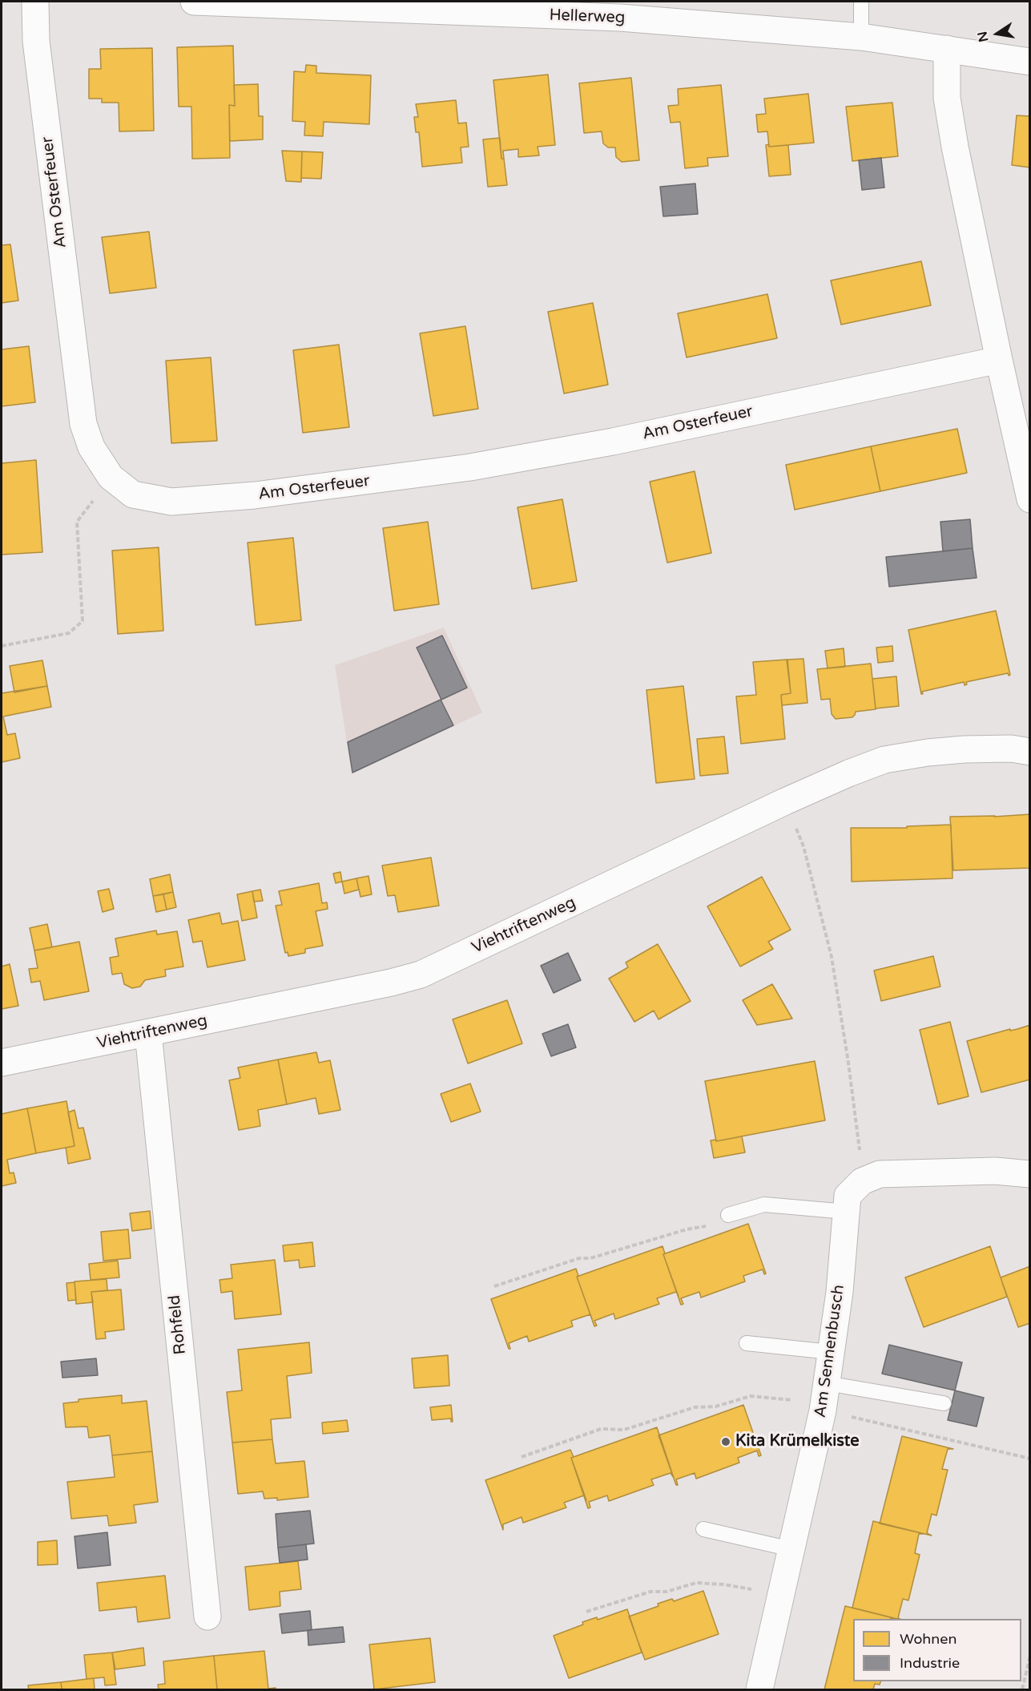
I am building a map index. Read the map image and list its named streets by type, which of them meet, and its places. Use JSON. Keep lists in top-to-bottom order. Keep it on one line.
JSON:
{"streets":{"street":["Hellerweg","Am Osterfeuer","Viehtriftenweg","Rohfeld","Am Sennenbusch"]},"crossings":[["Viehtriftenweg","Rohfeld"]],"places":["Kita Krümelkiste"],"legend":["Wohnen","Industrie"],"north":"left"}
